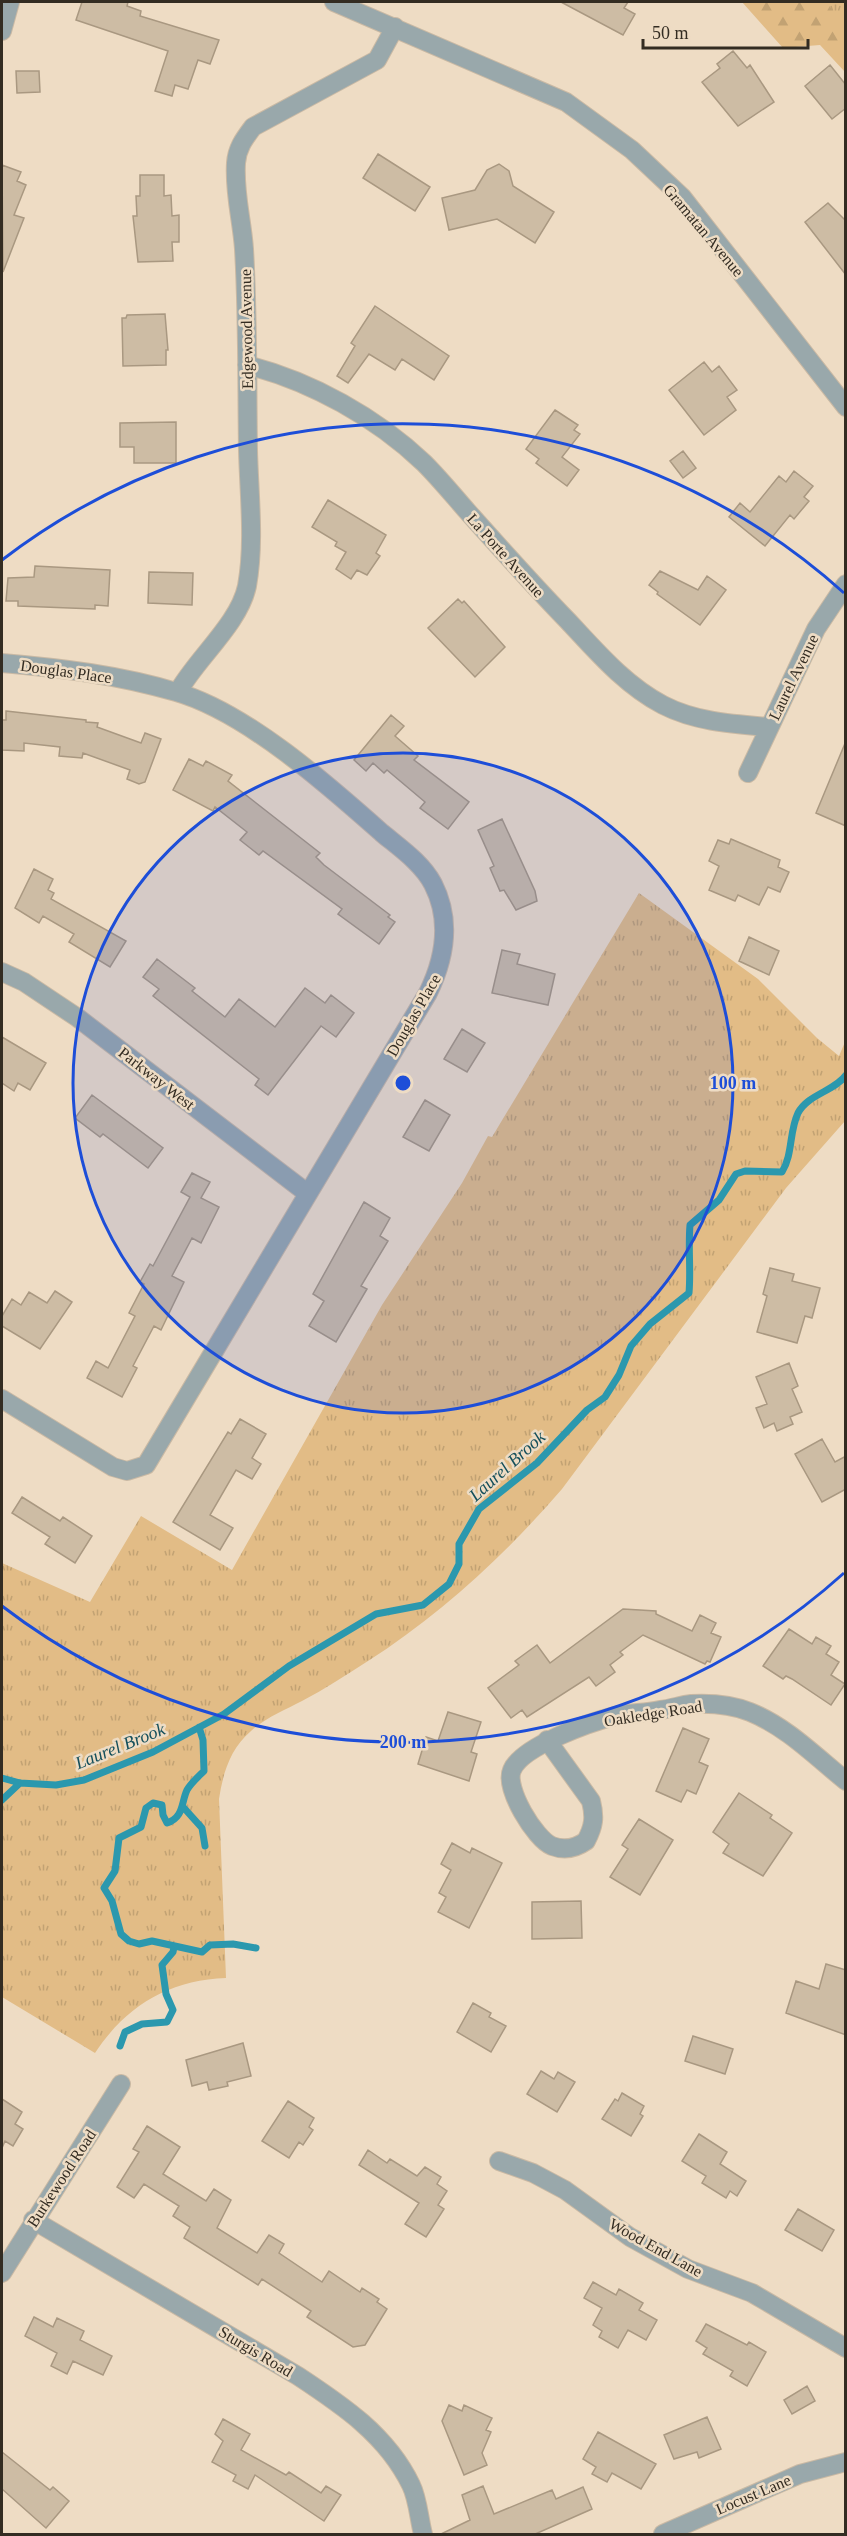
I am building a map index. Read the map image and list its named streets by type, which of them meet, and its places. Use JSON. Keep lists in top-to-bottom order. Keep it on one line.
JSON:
{"streets":{"street":["Gramatan Avenue","Edgewood Avenue","La Porte Avenue","Douglas Place","Laurel Avenue","Parkway West","Oakledge Road","Burkewood Road","Wood End Lane","Sturgis Road","Locust Lane"]},"crossings":[["Gramatan Avenue","Edgewood Avenue"],["Edgewood Avenue","La Porte Avenue"],["Edgewood Avenue","Douglas Place"],["La Porte Avenue","Laurel Avenue"],["Douglas Place","Parkway West"],["Burkewood Road","Sturgis Road"]],"water":["Laurel Brook"],"scale_bar":"50 m","rings":["100 m","200 m"]}
